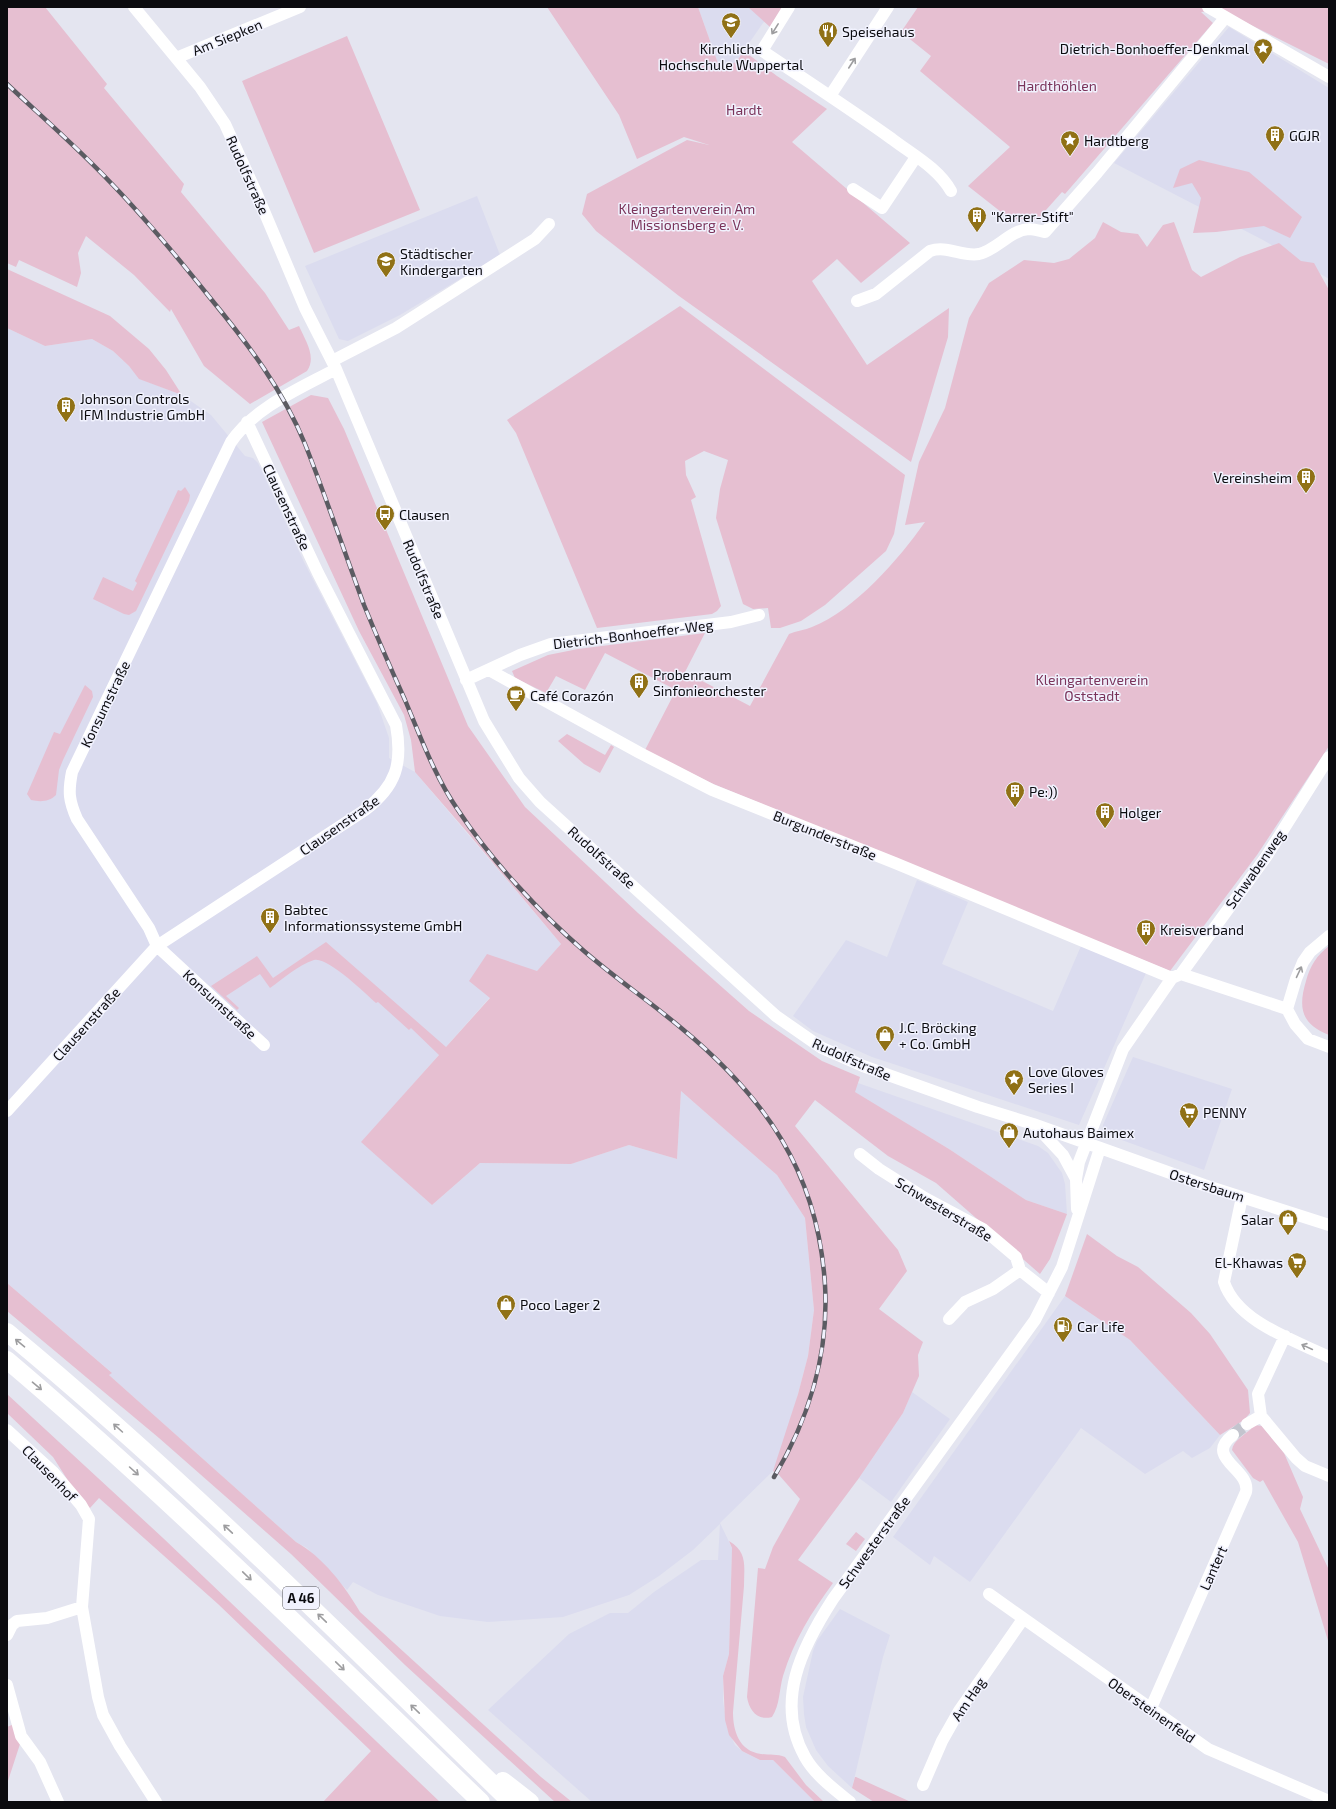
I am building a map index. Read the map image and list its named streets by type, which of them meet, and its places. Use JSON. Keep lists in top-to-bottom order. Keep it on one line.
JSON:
{"streets":{"highway":["A 46"],"street":["Am Siepken","Rudolfstraße","Clausenstraße","Dietrich-Bonhoeffer-Weg","Konsumstraße","Burgunderstraße","Schwabenweg","Ostersbaum","Schwesterstraße","Clausenhof","Lantert","Am Hag","Obersteinenfeld"]},"crossings":[["Am Siepken","Rudolfstraße"],["Rudolfstraße","Dietrich-Bonhoeffer-Weg"],["Rudolfstraße","Konsumstraße"],["Rudolfstraße","Schwabenweg"],["Rudolfstraße","Ostersbaum"],["Rudolfstraße","Schwesterstraße"],["Clausenstraße","Konsumstraße"],["Dietrich-Bonhoeffer-Weg","Burgunderstraße"],["Burgunderstraße","Schwabenweg"],["Schwabenweg","Ostersbaum"],["Schwabenweg","Schwesterstraße"],["Ostersbaum","Schwesterstraße"],["Lantert","Obersteinenfeld"],["Am Hag","Obersteinenfeld"]],"parks":["Hardthöhlen","Hardt","Kleingartenverein Am Missionsberg e. V.","Kleingartenverein Oststadt"],"places":{"school or university":["Kirchliche Hochschule Wuppertal","Städtischer Kindergarten"],"restaurant":["Speisehaus"],"place":["Dietrich-Bonhoeffer-Denkmal","Hardtberg","Love Gloves Series I"],"building":["GGJR","\"Karrer-Stift\"","Johnson Controls IFM Industrie GmbH","Vereinsheim","Probenraum Sinfonieorchester","Pe:))","Holger","Babtec Informationssysteme GmbH","Kreisverband"],"bus stop":["Clausen"],"cafe":["Café Corazón"],"shop":["J.C. Bröcking + Co. GmbH","Autohaus Baimex","Salar","Poco Lager 2"],"supermarket":["PENNY","El-Khawas"],"fuel station":["Car Life"]}}
